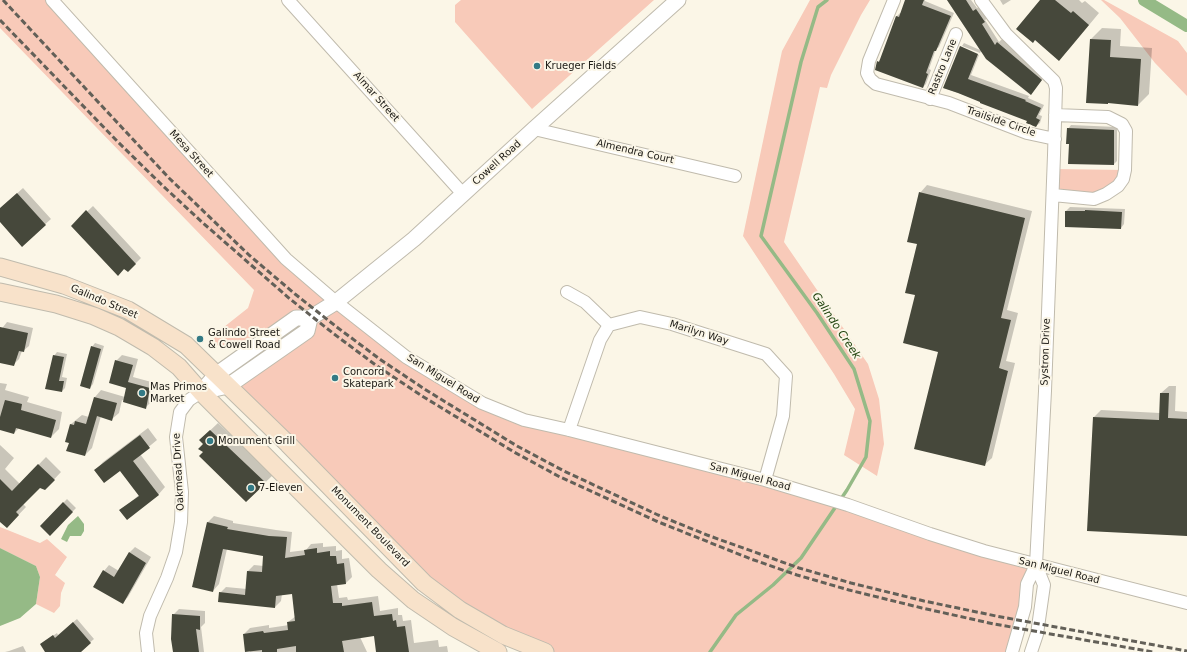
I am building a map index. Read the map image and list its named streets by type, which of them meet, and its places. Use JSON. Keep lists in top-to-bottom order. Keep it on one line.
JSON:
{"streets":{"main road":["Galindo Street","Monument Boulevard"],"street":["Rastro Lane","Almar Street","Trailside Circle","Almendra Court","Mesa Street","Cowell Road","Marilyn Way","Systron Drive","San Miguel Road","Oakmead Drive"]},"crossings":[["Rastro Lane","Trailside Circle"],["Almar Street","Cowell Road"],["Trailside Circle","Systron Drive"],["Almendra Court","Cowell Road"],["Mesa Street","Cowell Road"],["Mesa Street","San Miguel Road"],["Cowell Road","Galindo Street"],["Cowell Road","San Miguel Road"],["Cowell Road","Oakmead Drive"],["Cowell Road","Monument Boulevard"],["Galindo Street","Oakmead Drive"],["Galindo Street","Monument Boulevard"],["Marilyn Way","San Miguel Road"],["Systron Drive","San Miguel Road"]],"water":["Galindo Creek"],"places":["Krueger Fields","Galindo Street & Cowell Road","Concord Skatepark","Mas Primos Market","Monument Grill","7-Eleven"]}
